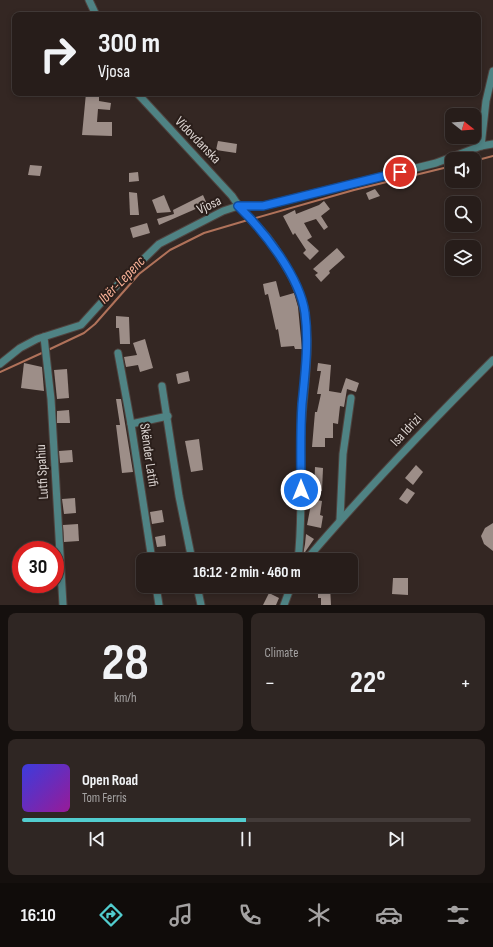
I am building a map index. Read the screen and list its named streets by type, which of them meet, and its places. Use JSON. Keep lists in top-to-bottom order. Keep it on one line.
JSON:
{"streets":{"street":["Vidovdanska","Vjosa","Isa Idrizi","Skënder Latifi","Lutfi Spahiu"]},"crossings":[["Vidovdanska","Vjosa"],["Vjosa","Lutfi Spahiu"]],"water":["Ibër-Lepenc"],"north":"right","page":{"turn":["300 m","Vjosa"],"limit":"30","trip":"16:12 · 2 min · 460 m","tile":[["28","km/h"],"Climate"],"heat":["−","22°","+"],"song":["Open Road","Tom Ferris"],"tabs":"16:10"}}
